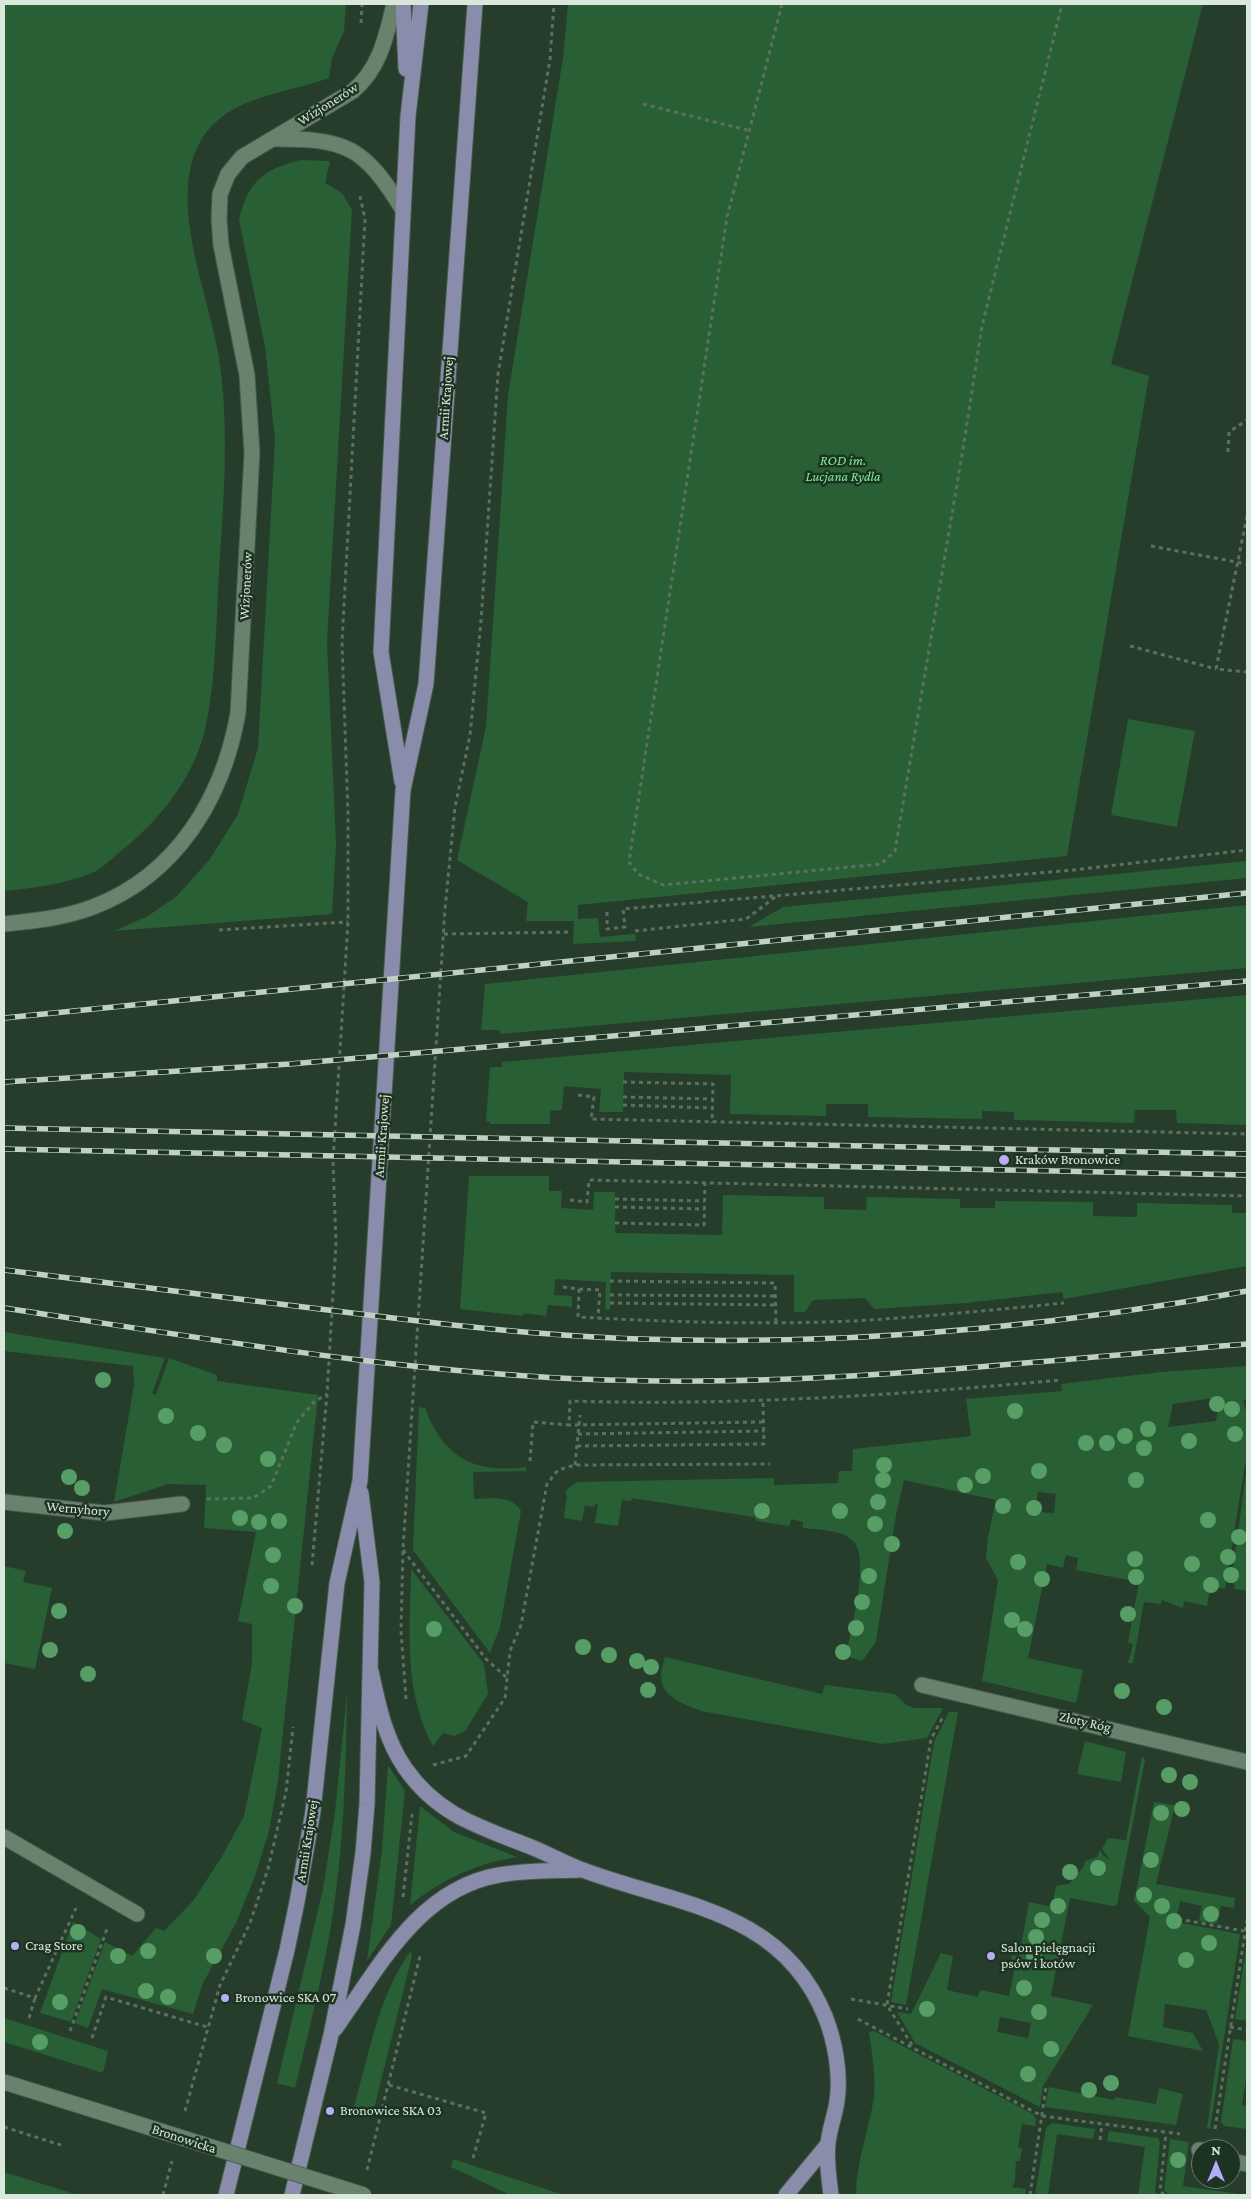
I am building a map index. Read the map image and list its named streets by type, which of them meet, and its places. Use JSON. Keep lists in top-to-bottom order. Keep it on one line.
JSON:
{"streets":{"main road":["Armii Krajowej"],"street":["Wizjonerów","Wernyhory","Złoty Róg","Bronowicka"]},"crossings":[["Wizjonerów","Armii Krajowej"]],"parks":["ROD im. Lucjana Rydla"],"places":["Kraków Bronowice","Crag Store","Salon pielęgnacji psów i kotów","Bronowice SKA 07","Bronowice SKA 03"],"north":"top"}
